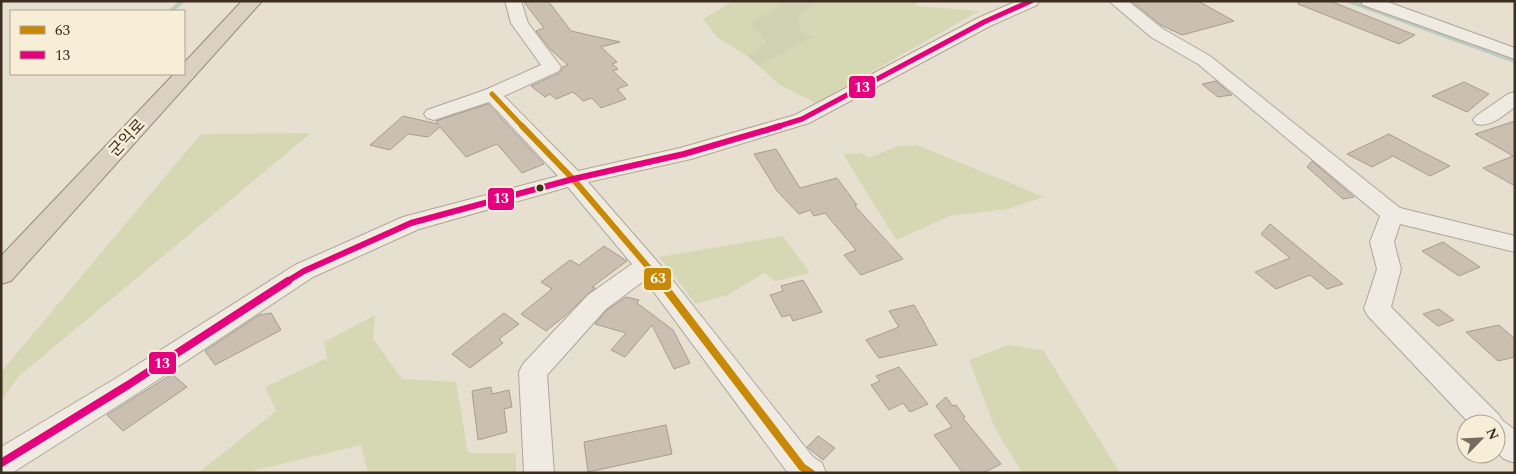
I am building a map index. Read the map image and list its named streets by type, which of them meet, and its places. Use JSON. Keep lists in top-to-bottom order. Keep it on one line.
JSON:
{"streets":{"highway":["군익로"]},"lines":["transit line 13","transit line 63"],"legend":["63","13"],"north":"top right"}
